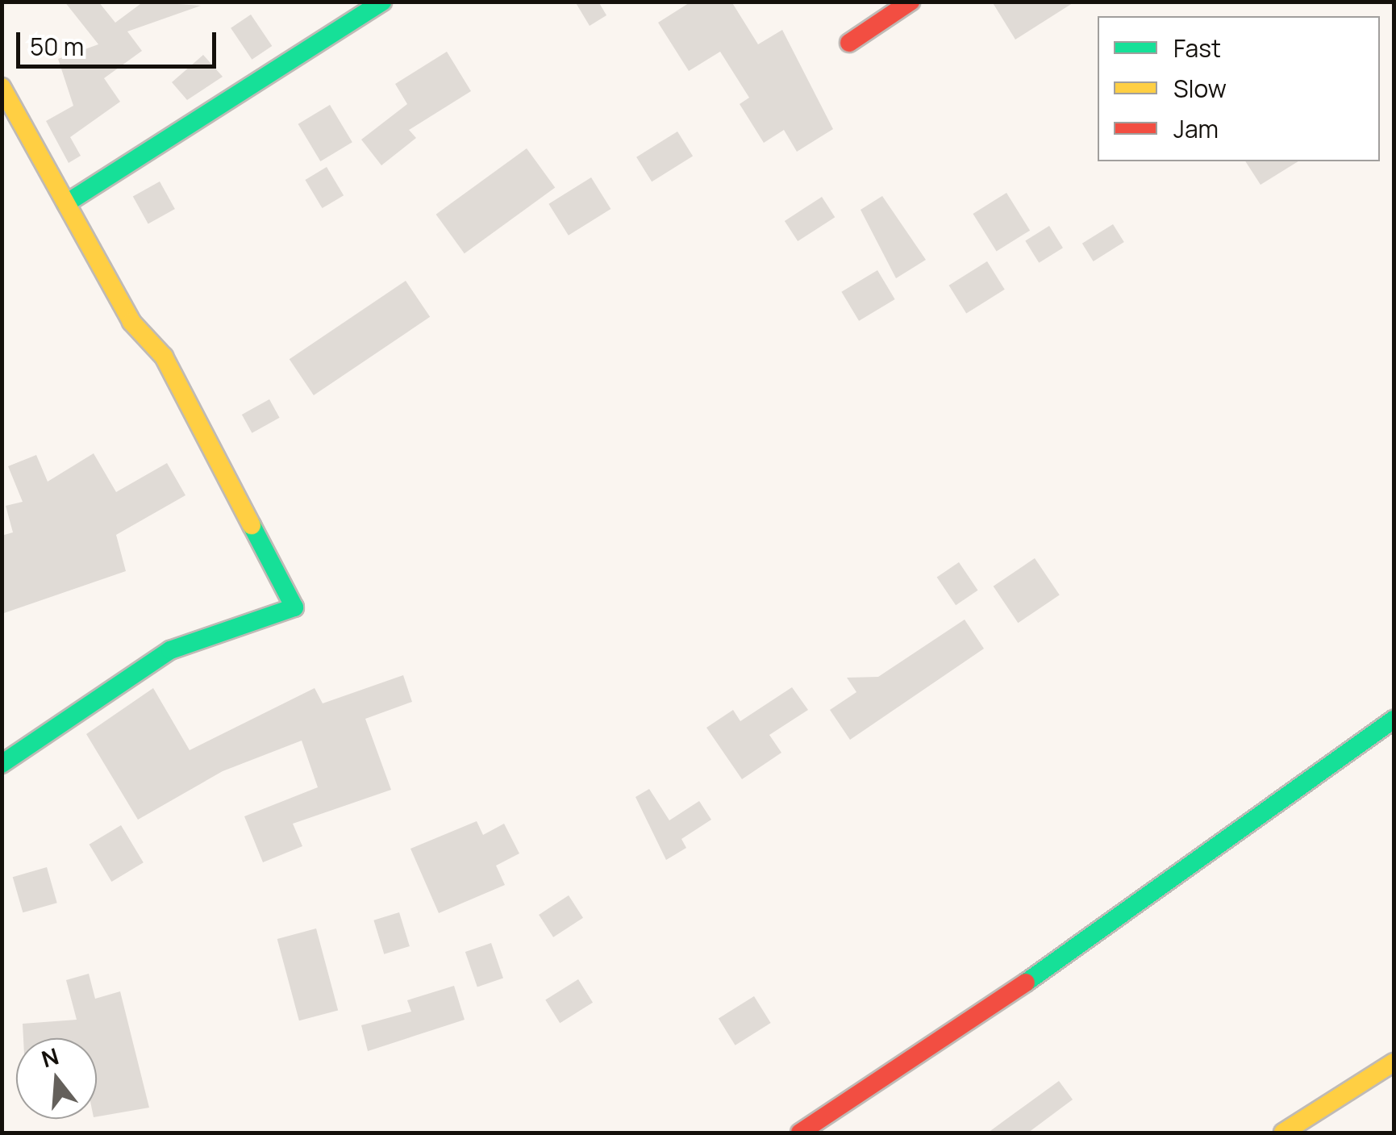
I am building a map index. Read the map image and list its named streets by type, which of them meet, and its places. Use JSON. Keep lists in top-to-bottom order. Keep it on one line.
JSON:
{"legend":["Fast","Slow","Jam"],"scale_bar":"50 m","north":"top"}
